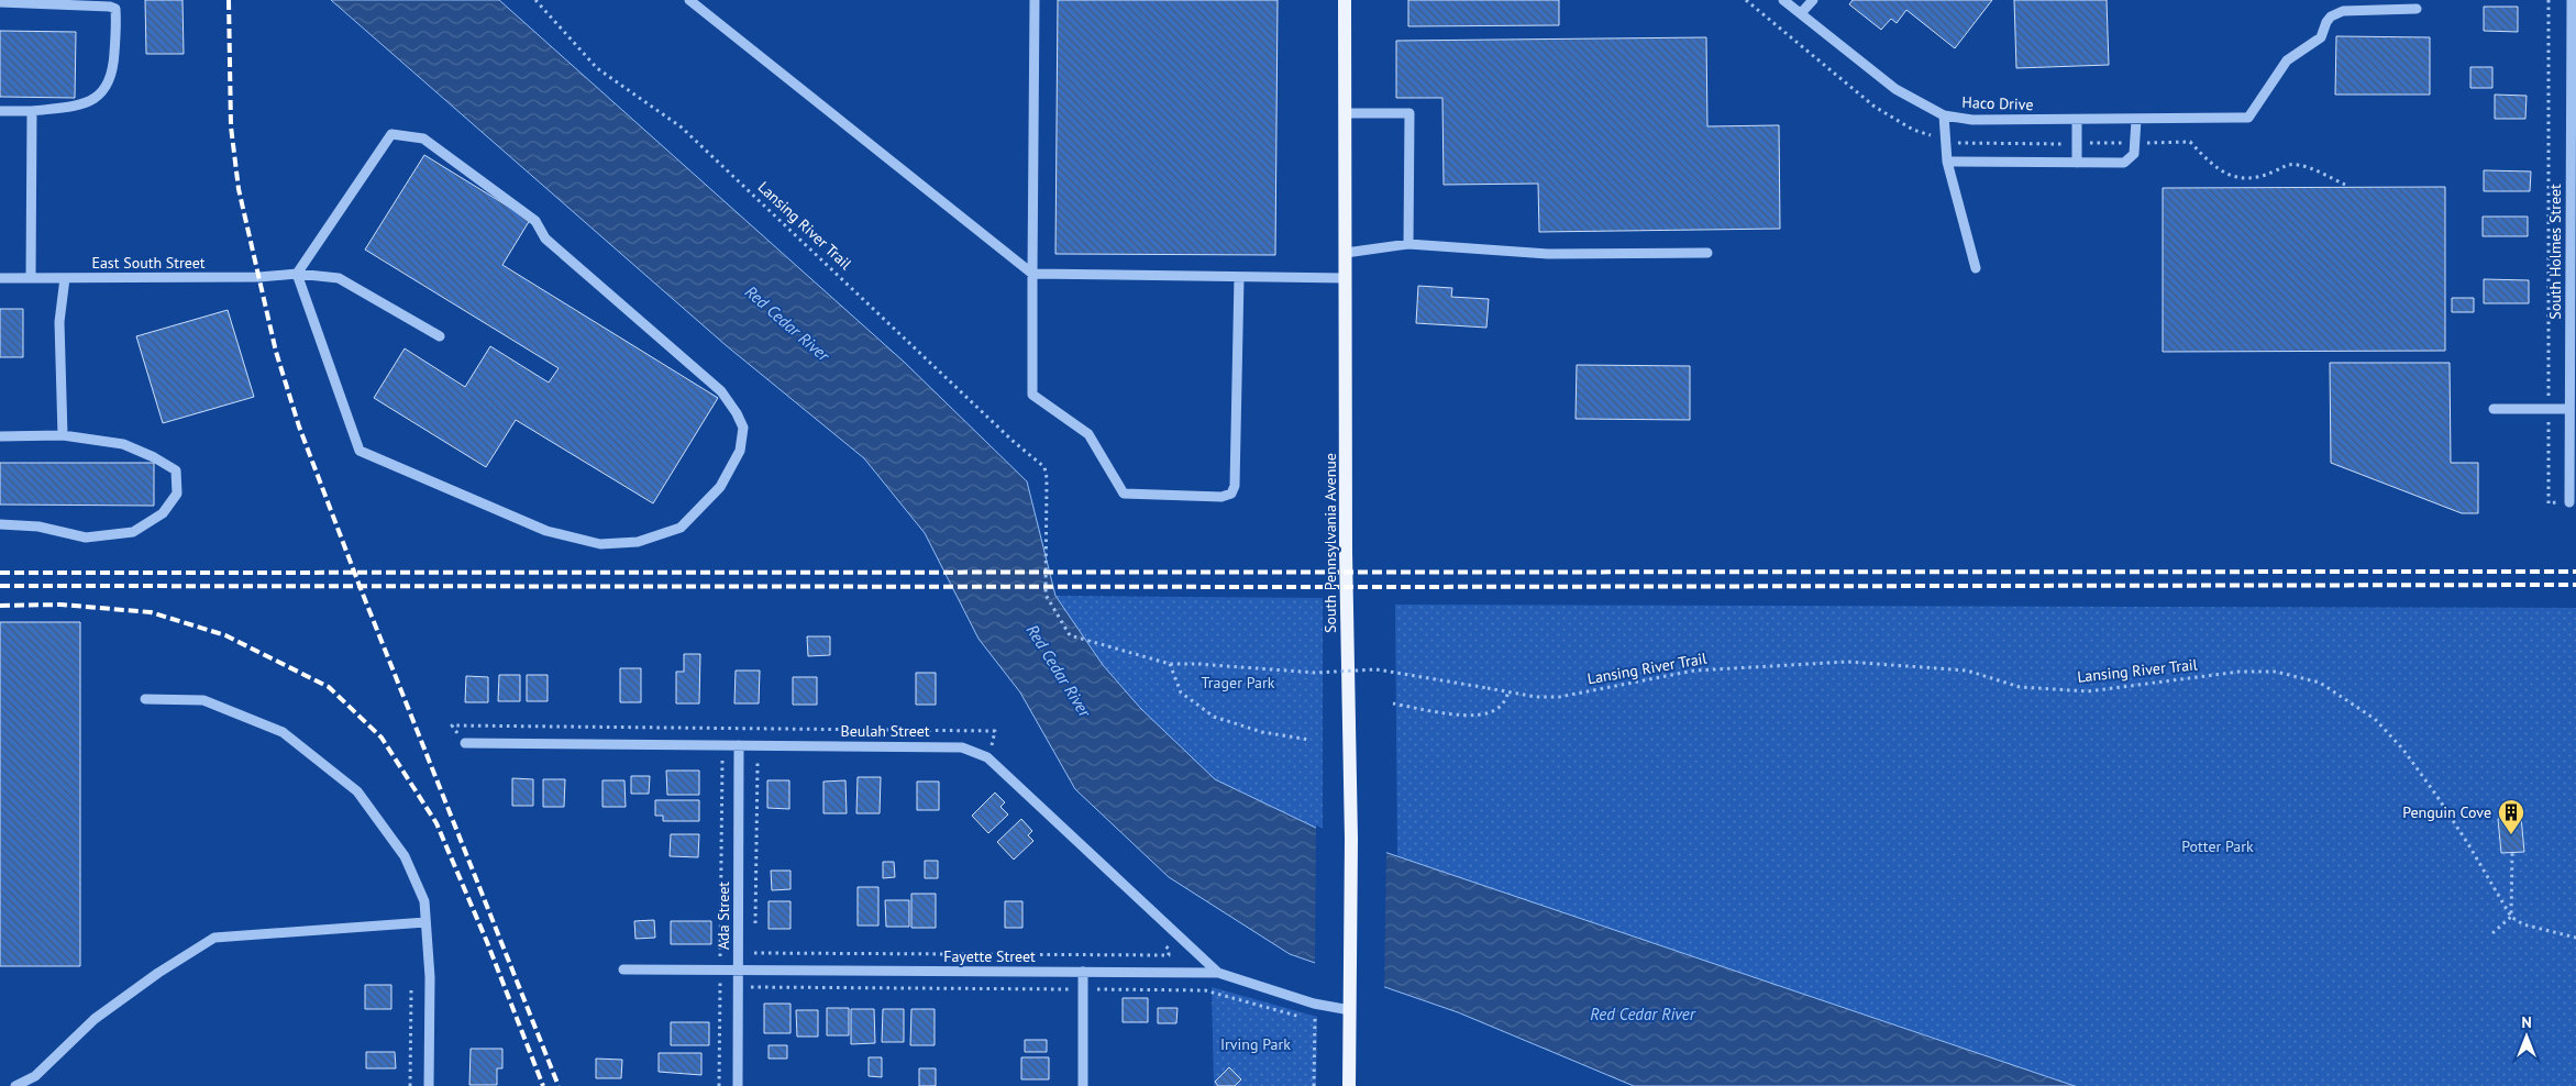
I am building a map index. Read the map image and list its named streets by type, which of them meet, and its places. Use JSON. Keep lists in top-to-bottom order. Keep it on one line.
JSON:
{"streets":{"main road":["South Pennsylvania Avenue"],"street":["Haco Drive","South Holmes Street","East South Street","Beulah Street","Ada Street","Fayette Street"],"path":["Lansing River Trail"]},"crossings":[["South Pennsylvania Avenue","Fayette Street"],["Beulah Street","Ada Street"],["Beulah Street","Fayette Street"],["Ada Street","Fayette Street"]],"water":["Red Cedar River"],"parks":["Trager Park","Potter Park","Irving Park"],"places":{"building":["Penguin Cove"]},"north":"top"}
